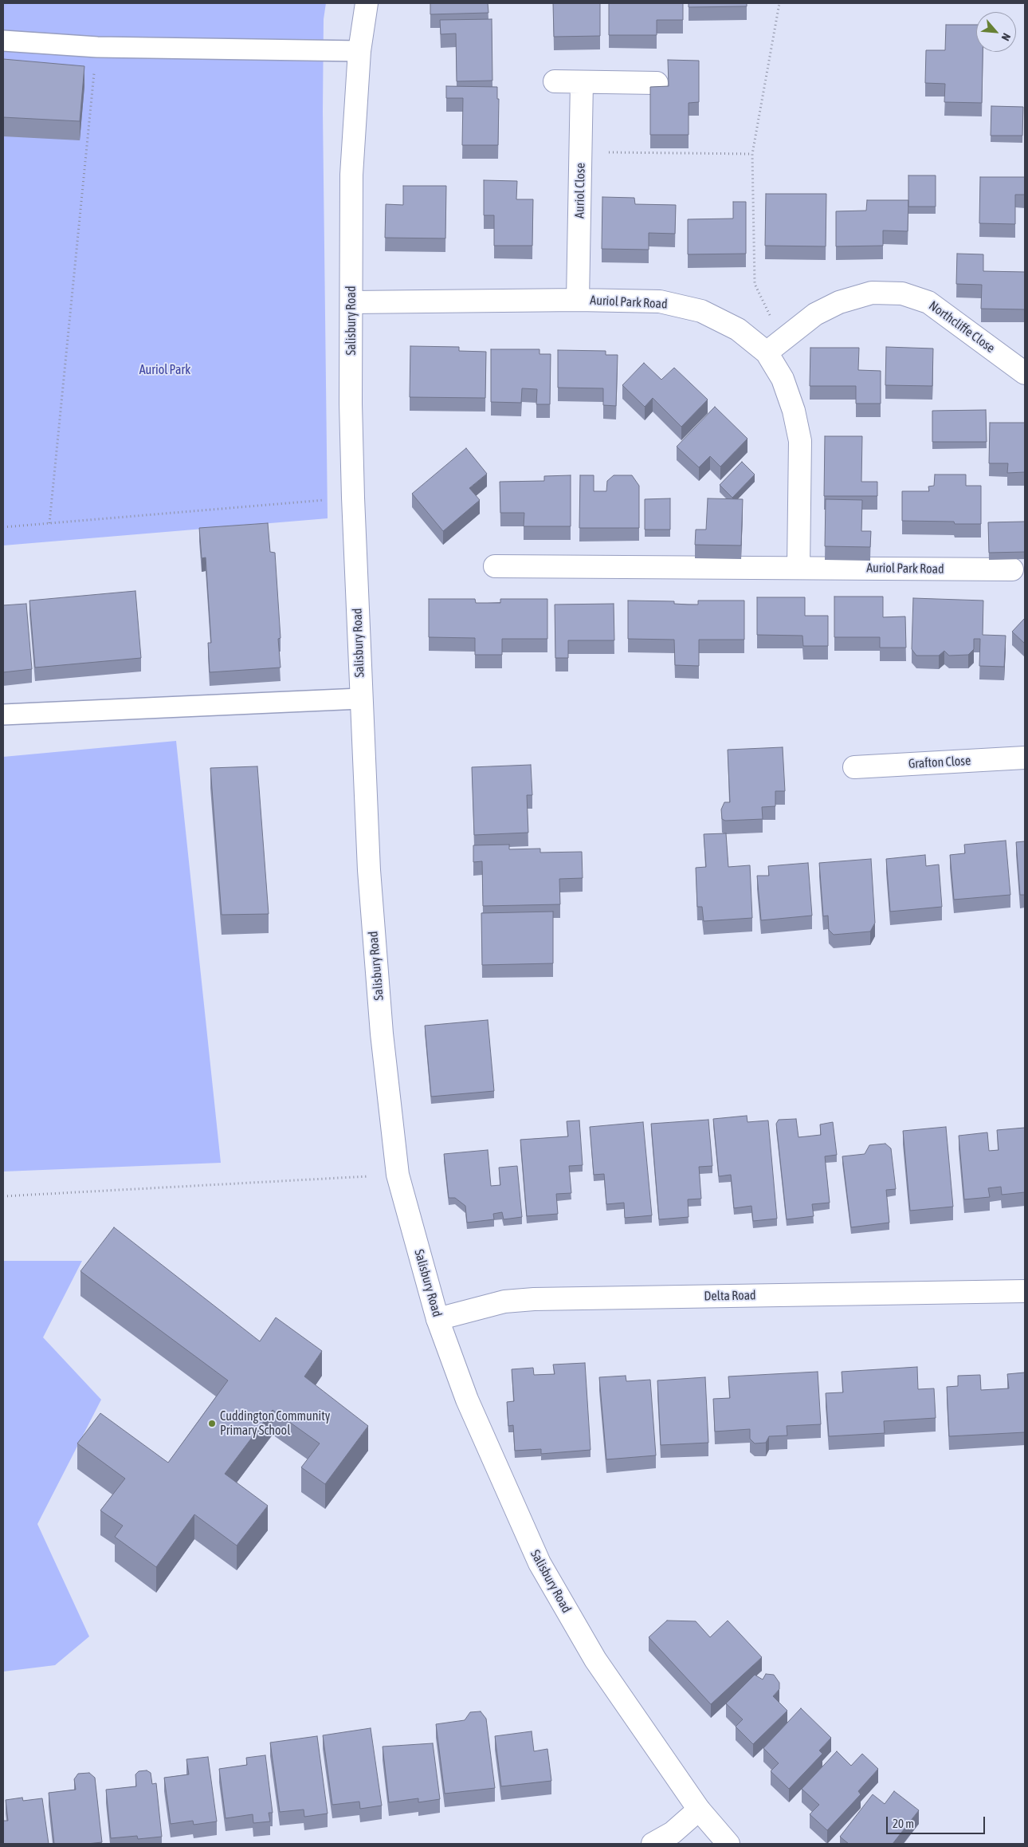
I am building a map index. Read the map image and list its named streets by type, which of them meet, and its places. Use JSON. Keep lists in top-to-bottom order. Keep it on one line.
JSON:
{"streets":{"street":["Auriol Close","Auriol Park Road","Salisbury Road","Northcliffe Close","Grafton Close","Delta Road"]},"crossings":[["Auriol Close","Auriol Park Road"],["Auriol Park Road","Salisbury Road"],["Auriol Park Road","Northcliffe Close"],["Salisbury Road","Delta Road"]],"parks":["Auriol Park"],"places":["Cuddington Community Primary School"],"scale_bar":"20 m","north":"bottom right"}
